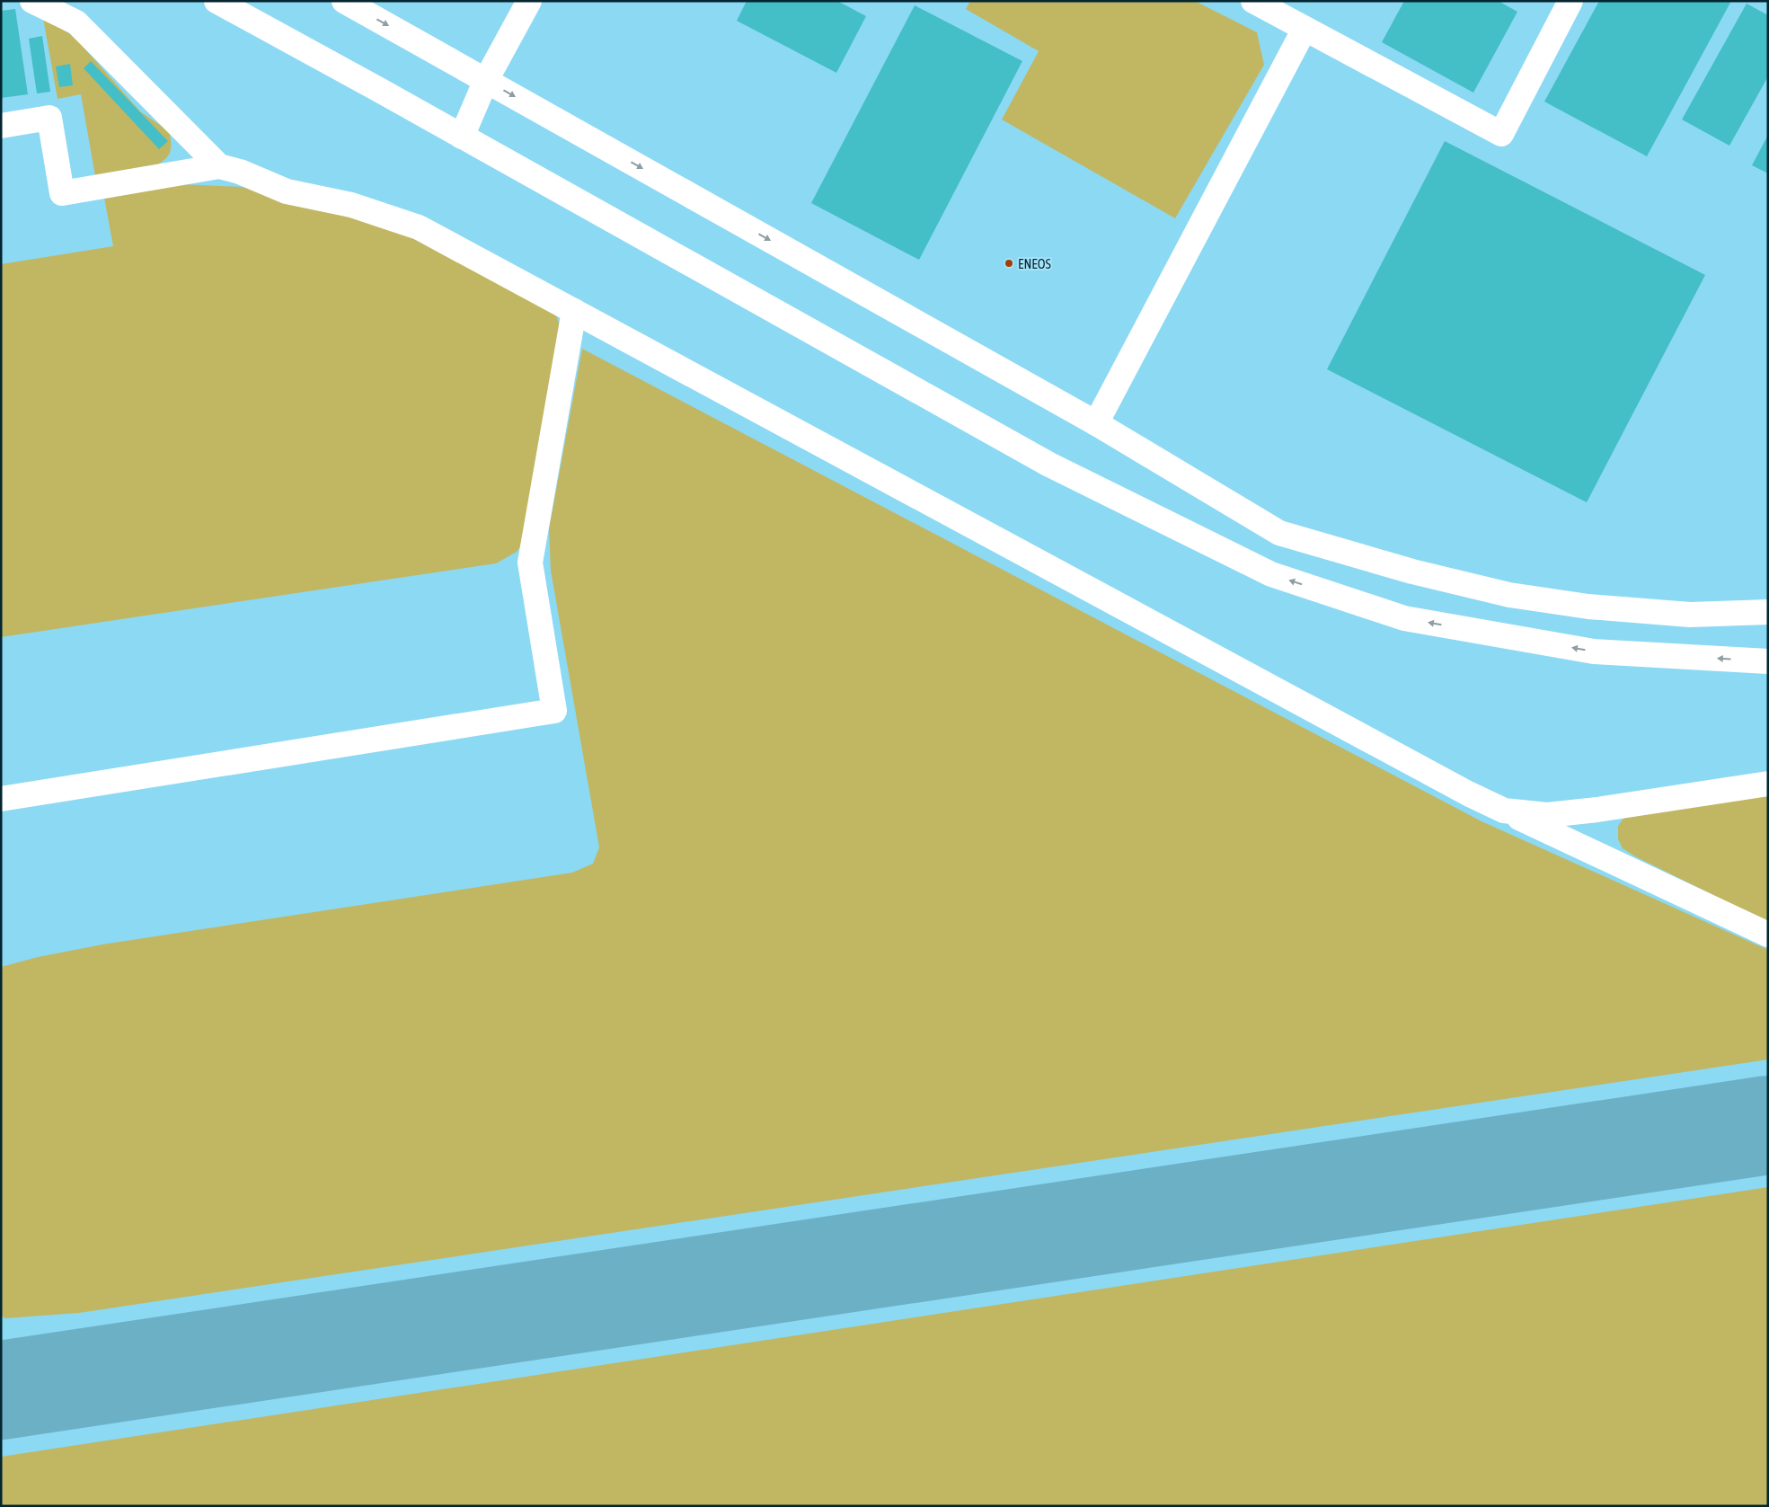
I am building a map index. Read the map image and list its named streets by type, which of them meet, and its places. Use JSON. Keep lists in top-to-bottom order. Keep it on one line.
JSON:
{"places":["ENEOS"]}
